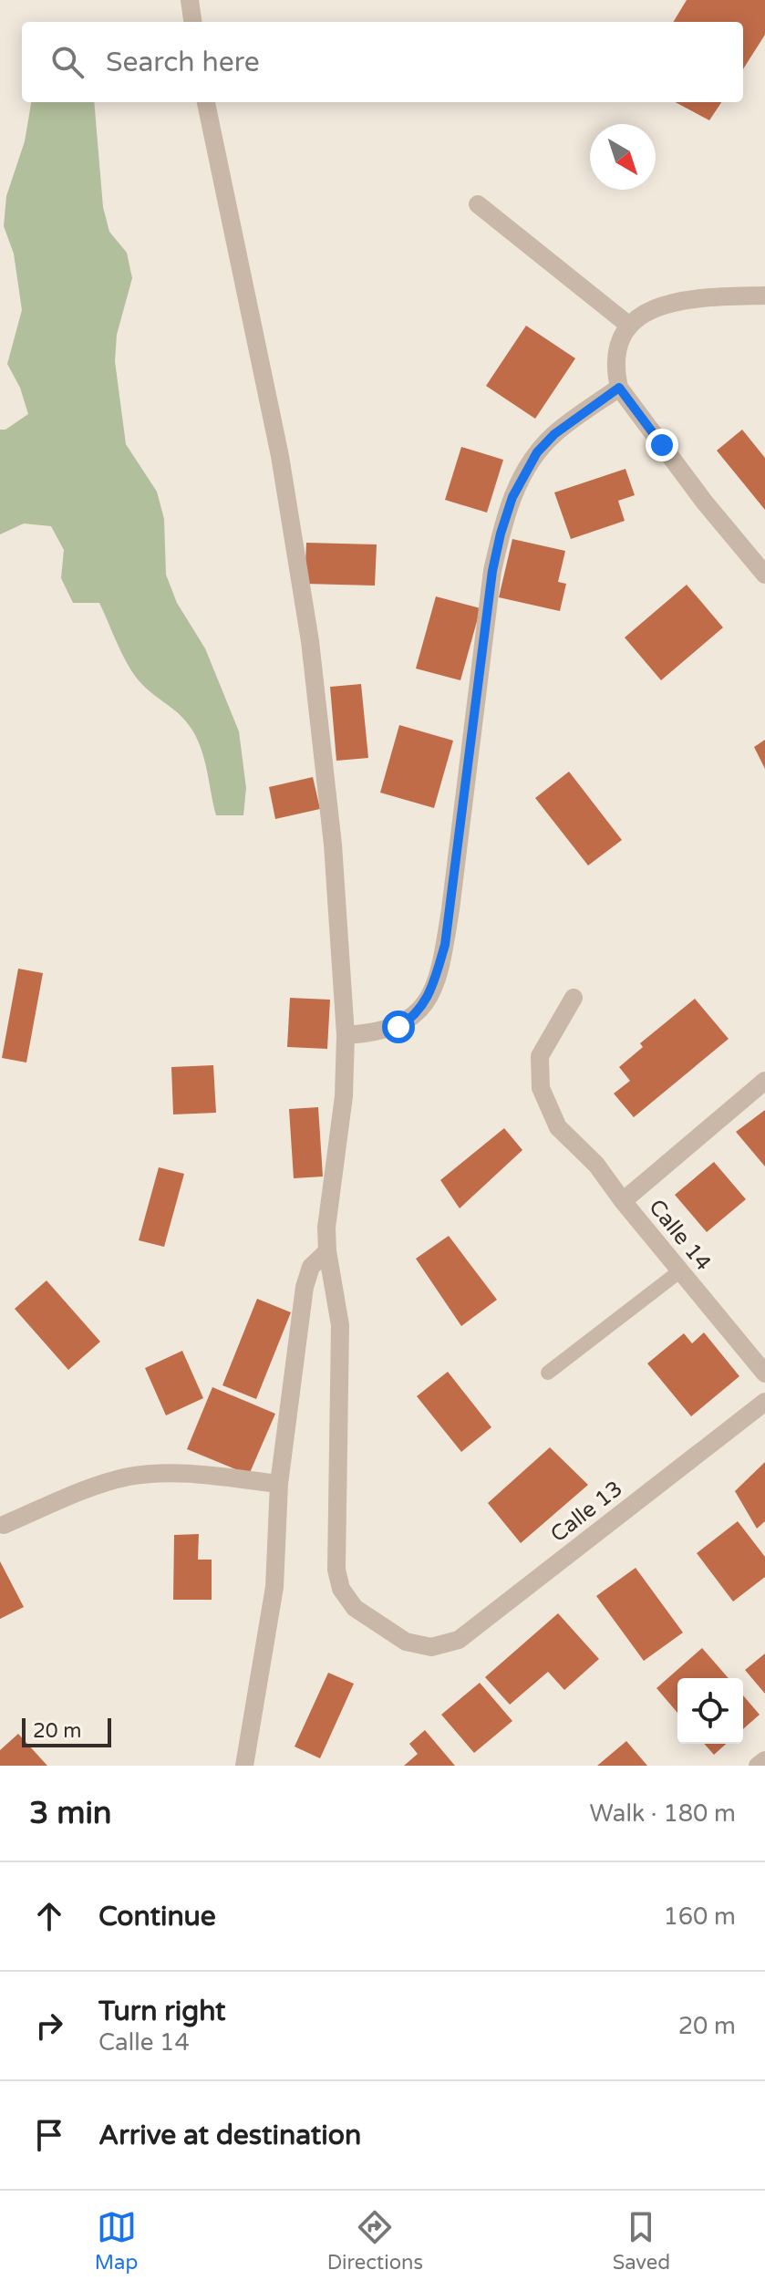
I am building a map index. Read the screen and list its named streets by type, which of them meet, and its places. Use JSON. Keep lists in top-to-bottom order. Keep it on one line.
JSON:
{"streets":{"street":["Calle 14","Calle 13"]},"scale_bar":"20 m","north":"bottom right","page":{"search":"Search here","scale":"20 m","heading":["3 min","Walk · 180 m"],"list":[["Continue","160 m"],["Turn right","Calle 14","20 m"],"Arrive at destination"],"nav":["Map","Directions","Saved"]}}
